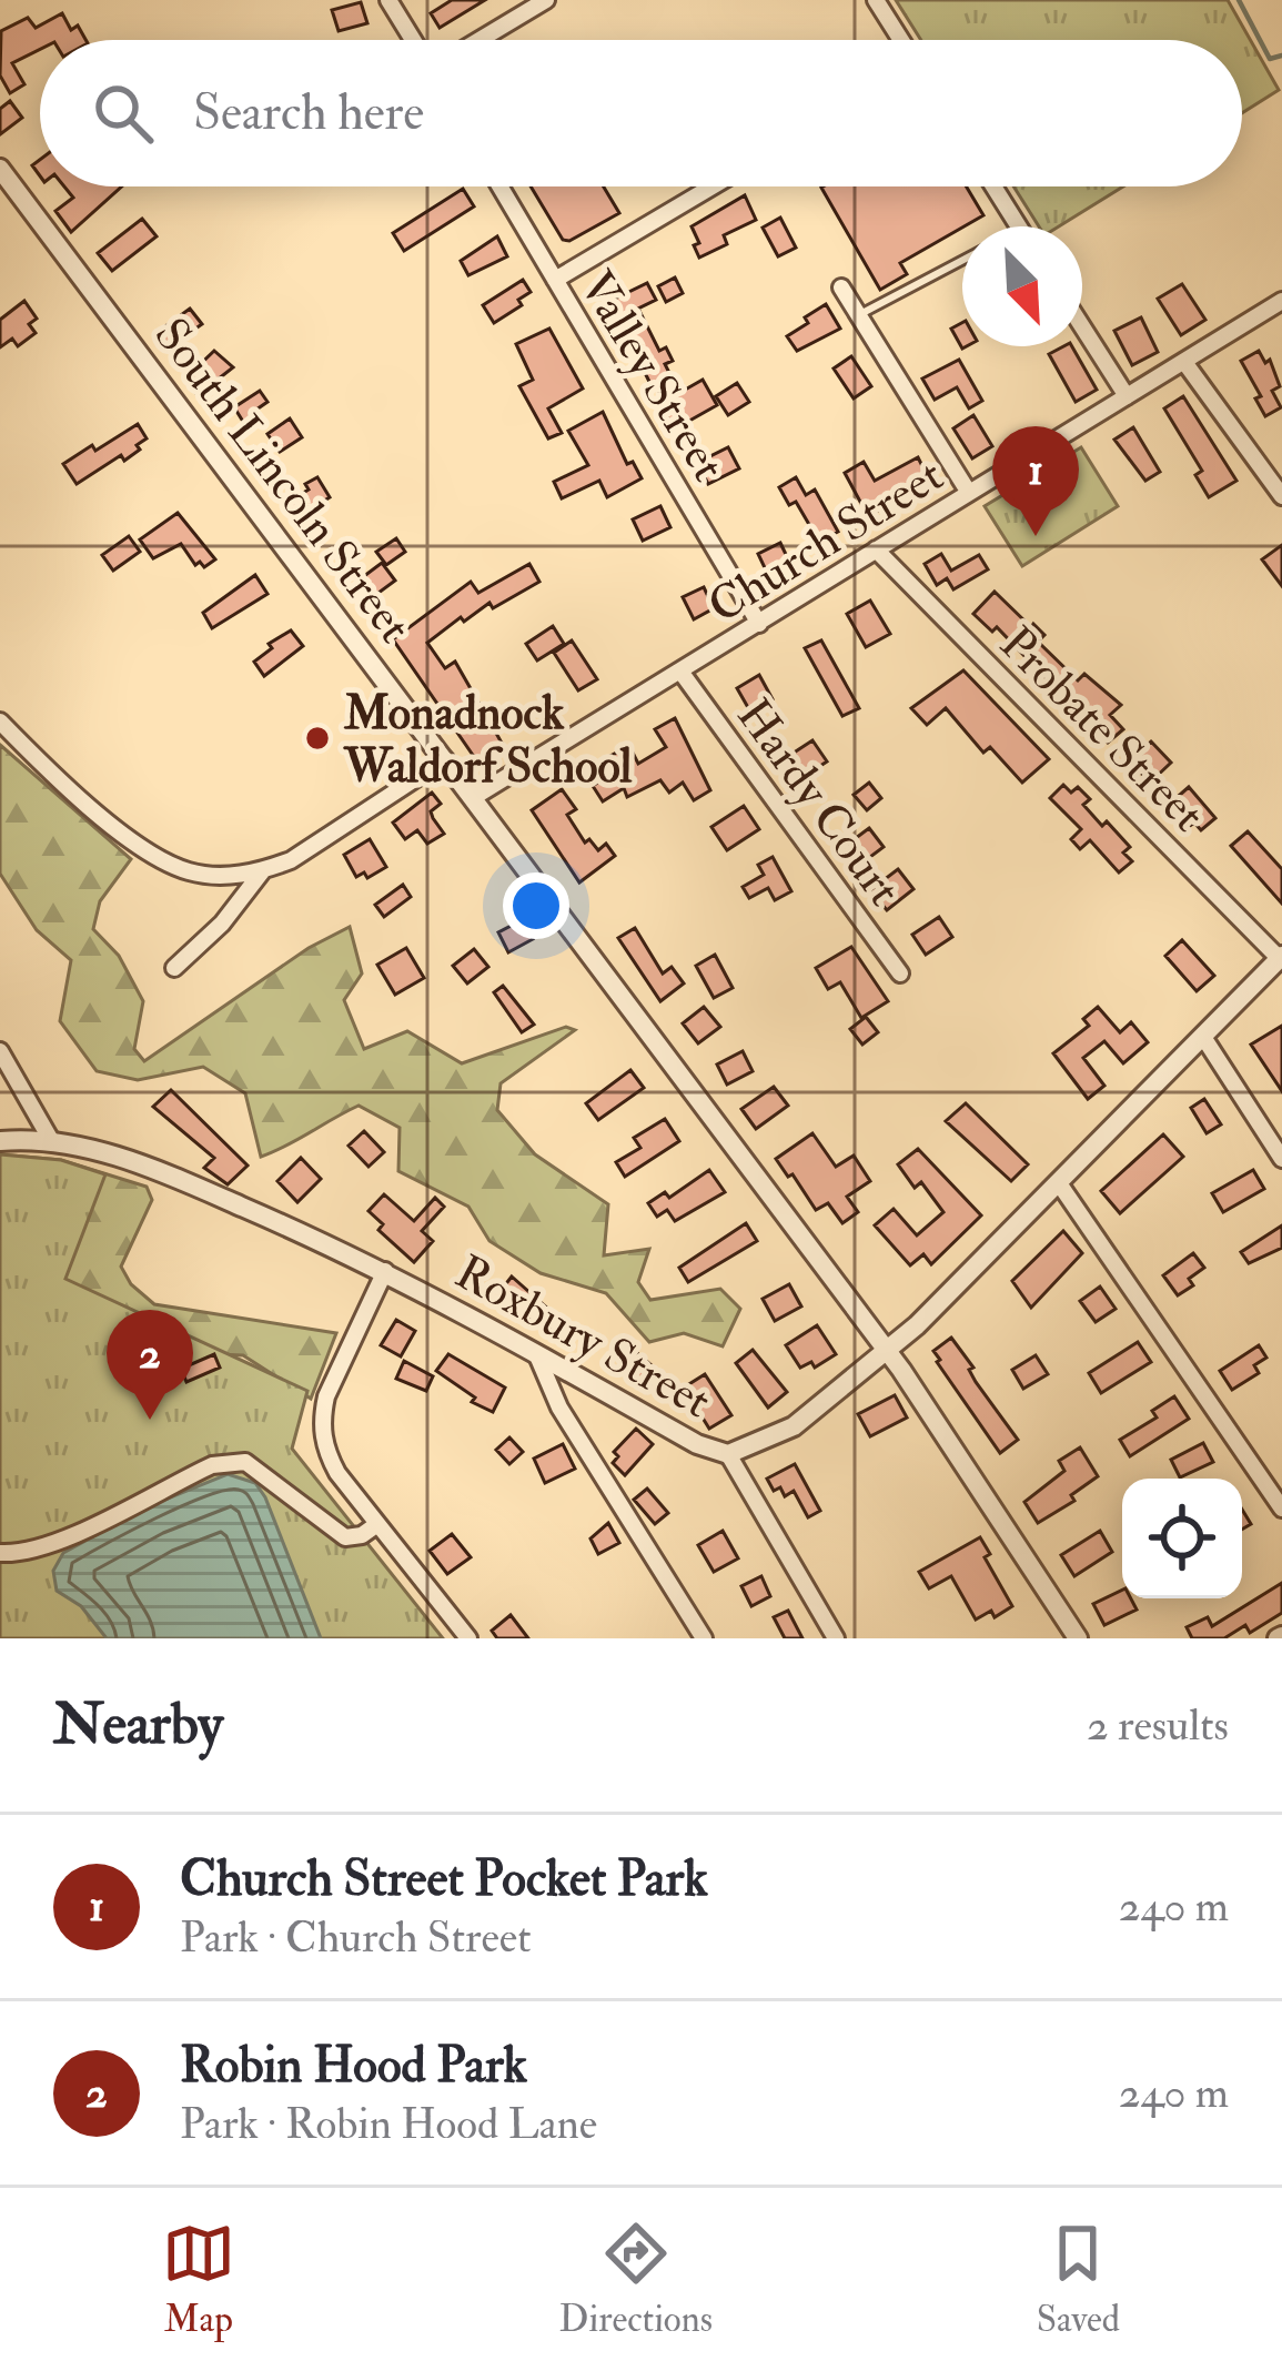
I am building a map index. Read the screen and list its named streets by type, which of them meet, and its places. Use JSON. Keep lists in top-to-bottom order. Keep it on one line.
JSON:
{"streets":{"street":["Valley Street","South Lincoln Street","Church Street","Probate Street","Hardy Court","Roxbury Street"]},"crossings":[["Valley Street","Church Street"],["South Lincoln Street","Church Street"],["South Lincoln Street","Roxbury Street"],["Church Street","Probate Street"],["Church Street","Hardy Court"],["Probate Street","Roxbury Street"]],"places":["Monadnock Waldorf School"],"north":"bottom right","page":{"search":"Search here","pins":["1","2"],"heading":["Nearby","2 results"],"list":[{"mark":"1","name":"Church Street Pocket Park","note":"Park · Church Street","value":"240 m"},{"mark":"2","name":"Robin Hood Park","note":"Park · Robin Hood Lane","value":"240 m"}],"nav":["Map","Directions","Saved"]}}
